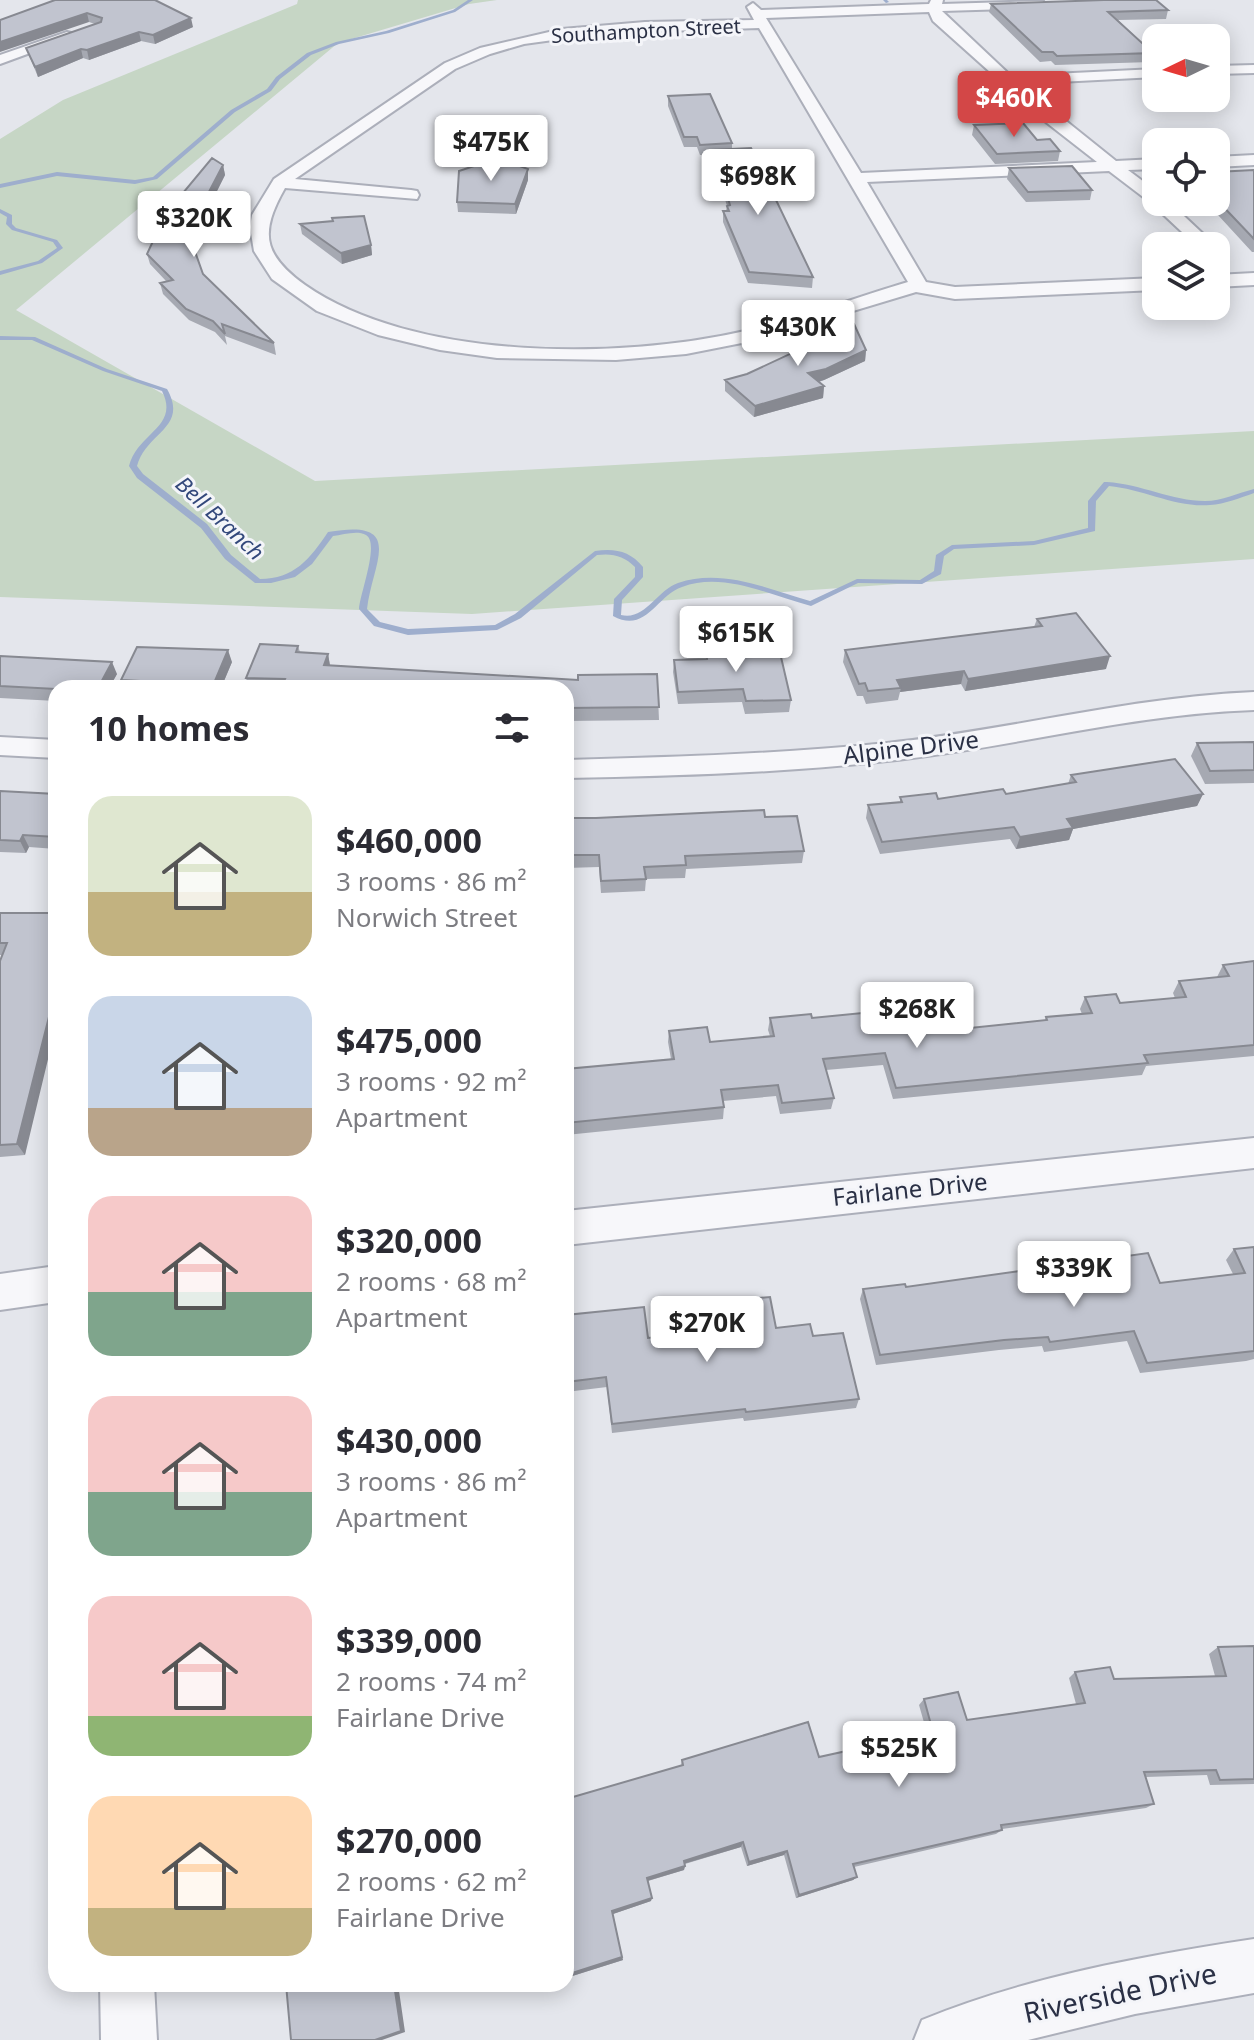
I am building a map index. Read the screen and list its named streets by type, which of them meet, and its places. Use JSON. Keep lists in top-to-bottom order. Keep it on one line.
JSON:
{"streets":{"street":["Southampton Street","Alpine Drive","Fairlane Drive","Riverside Drive"]},"water":["Bell Branch"],"north":"left","page":{"price":["$460K","$475K","$698K","$320K","$430K","$615K","$268K","$339K","$270K","$525K"],"heading":"10 homes","list":[{"name":"$460,000","note":"3 rooms · 86 m² · Norwich Street"},{"name":"$475,000","note":"3 rooms · 92 m² · Apartment"},{"name":"$320,000","note":"2 rooms · 68 m² · Apartment"},{"name":"$430,000","note":"3 rooms · 86 m² · Apartment"},{"name":"$339,000","note":"2 rooms · 74 m² · Fairlane Drive"},{"name":"$270,000","note":"2 rooms · 62 m² · Fairlane Drive"}]}}
